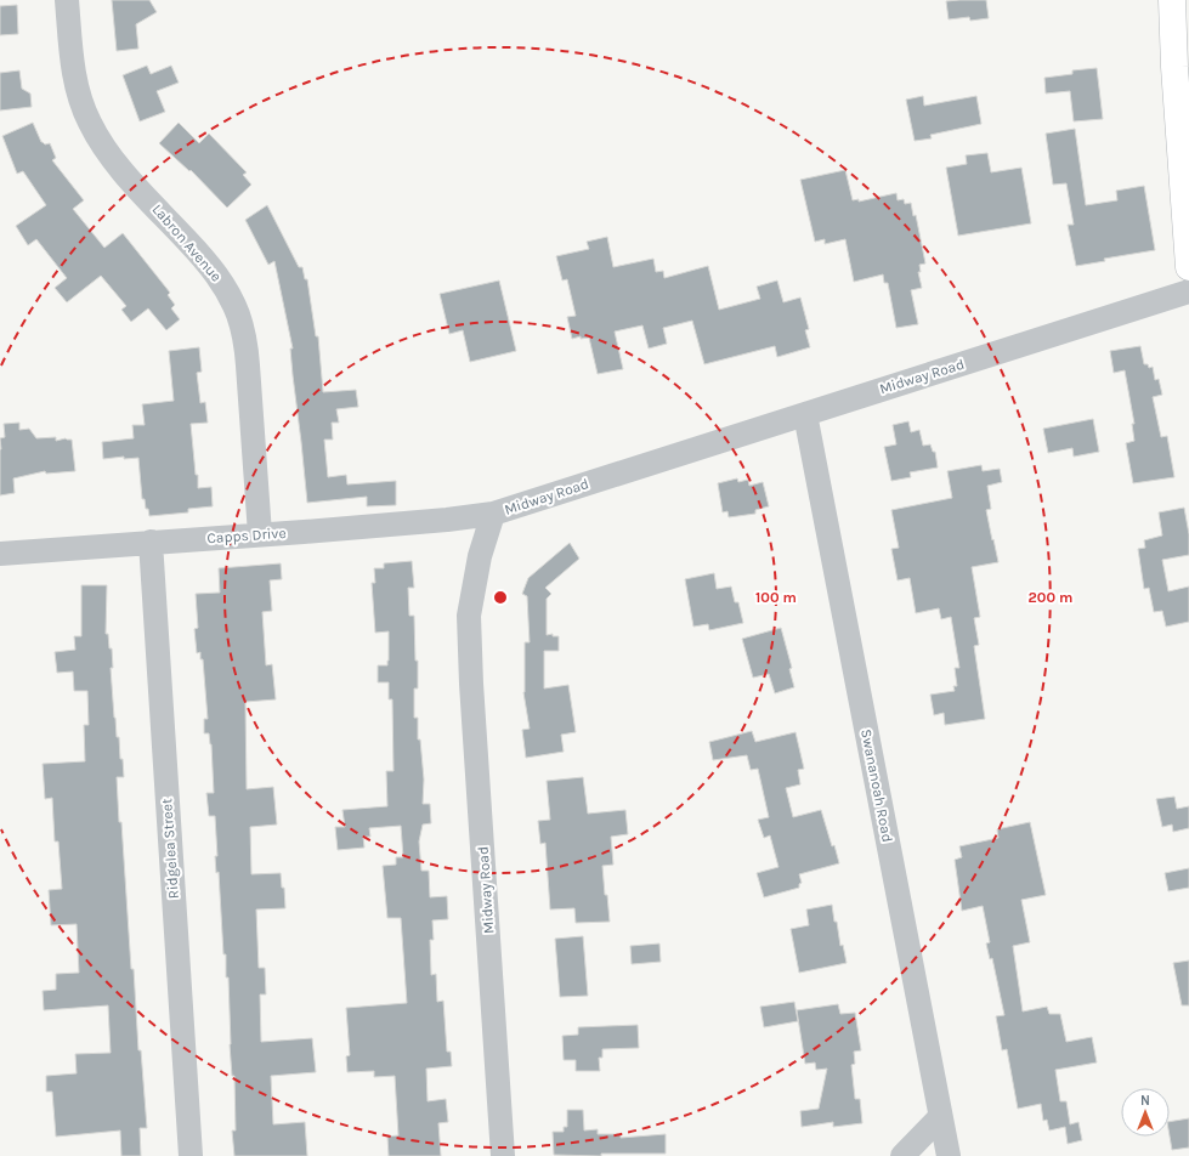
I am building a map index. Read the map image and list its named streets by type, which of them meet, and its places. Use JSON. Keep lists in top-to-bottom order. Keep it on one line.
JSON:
{"streets":{"street":["Labron Avenue","Midway Road","Capps Drive","Swananoah Road","Ridgelea Street"]},"crossings":[["Labron Avenue","Capps Drive"],["Midway Road","Capps Drive"],["Midway Road","Swananoah Road"],["Capps Drive","Ridgelea Street"]],"north":"top","rings":["100 m","200 m"]}
